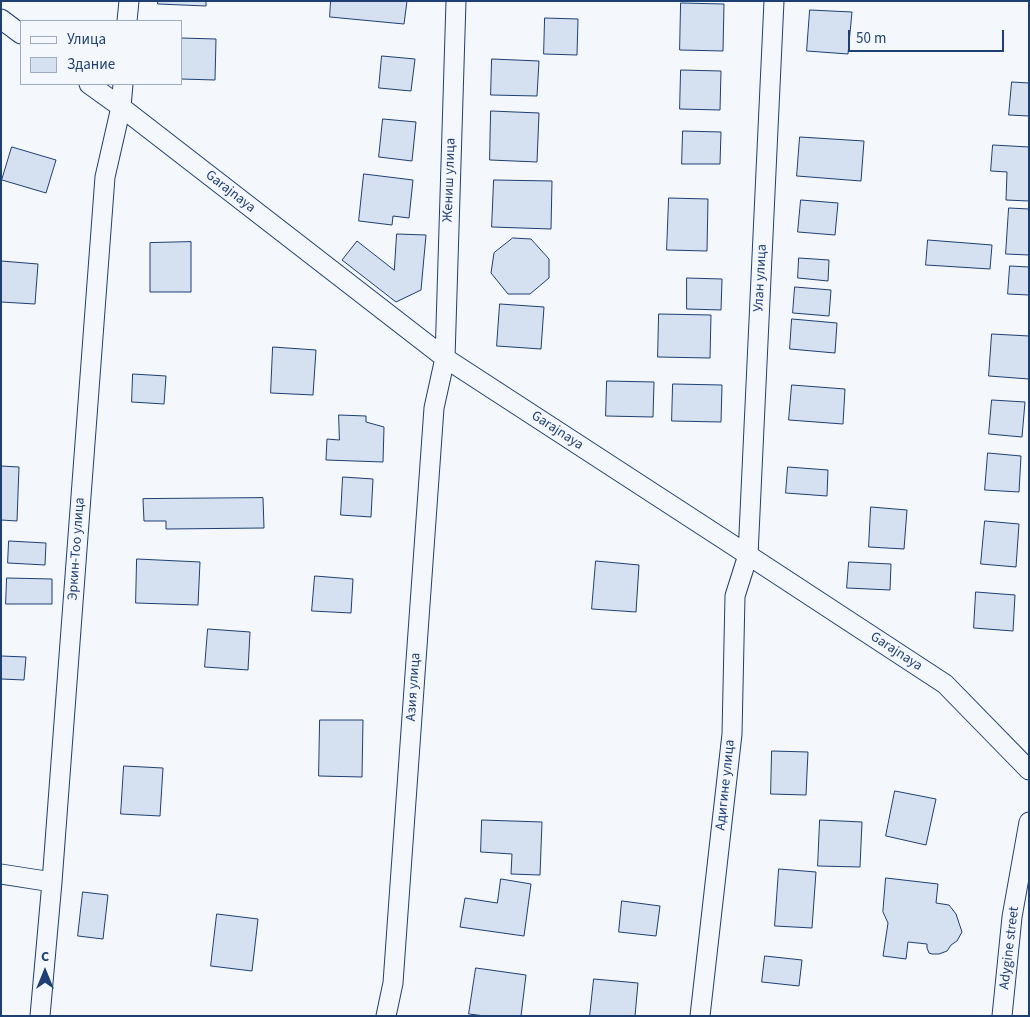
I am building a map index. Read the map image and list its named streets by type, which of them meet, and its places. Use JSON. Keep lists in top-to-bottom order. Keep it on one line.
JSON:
{"streets":{"street":["Жениш улица","Garajnaya","Улан улица","Эркин-Тоо улица","Азия улица","Адигине улица","Adygine street"]},"crossings":[["Жениш улица","Garajnaya"],["Жениш улица","Азия улица"],["Garajnaya","Улан улица"],["Garajnaya","Эркин-Тоо улица"],["Garajnaya","Азия улица"],["Garajnaya","Адигине улица"],["Улан улица","Адигине улица"]],"legend":["Улица","Здание"],"scale_bar":"50 m","north":"top"}
